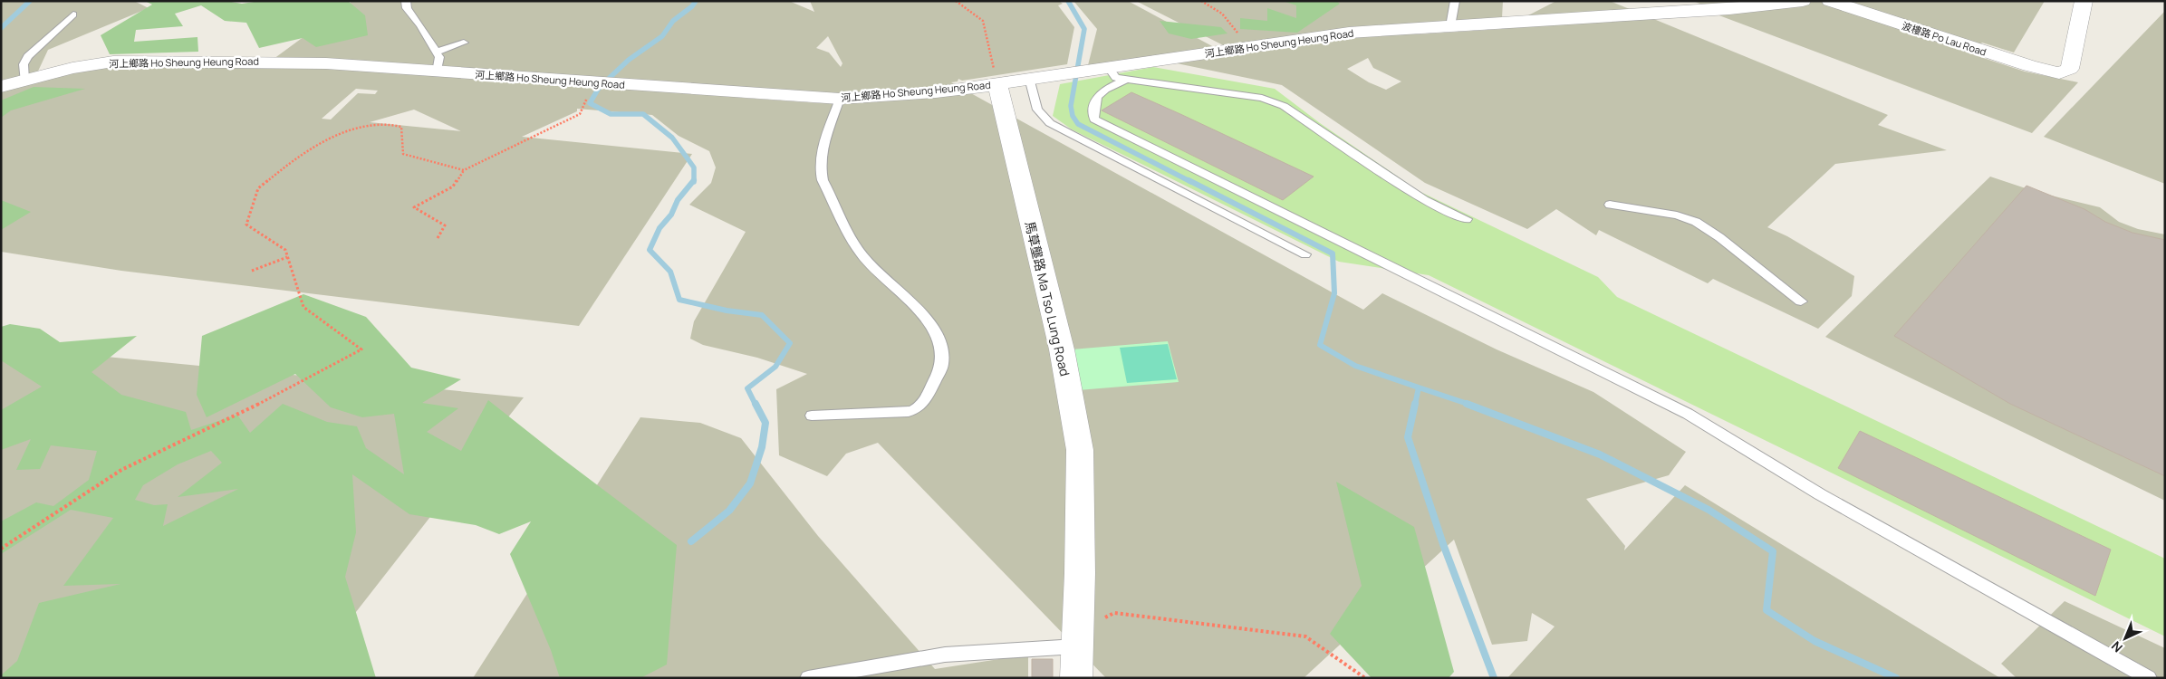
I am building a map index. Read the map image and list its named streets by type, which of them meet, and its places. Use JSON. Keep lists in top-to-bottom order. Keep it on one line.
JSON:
{"streets":{"street":["波樓路 Po Lau Road","河上鄉路 Ho Sheung Heung Road","馬草壟路 Ma Tso Lung Road"]},"crossings":[["河上鄉路 Ho Sheung Heung Road","馬草壟路 Ma Tso Lung Road"]],"north":"bottom left"}
